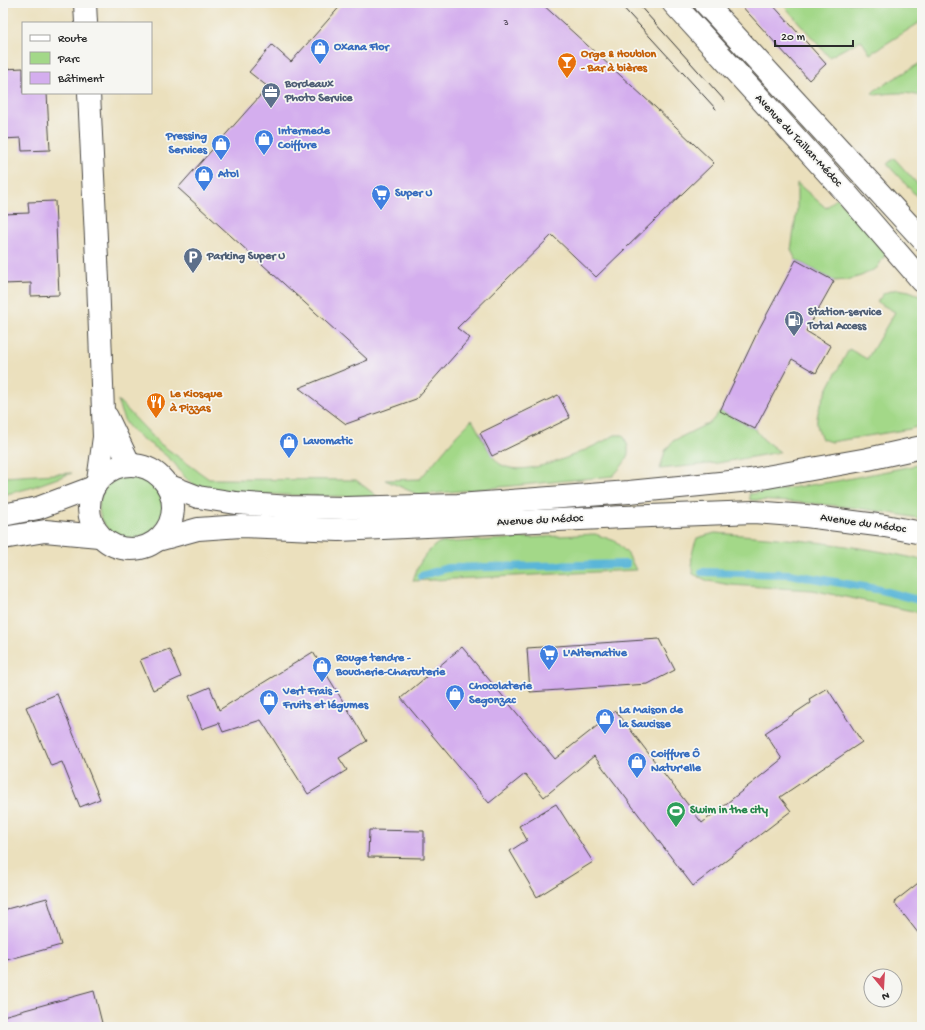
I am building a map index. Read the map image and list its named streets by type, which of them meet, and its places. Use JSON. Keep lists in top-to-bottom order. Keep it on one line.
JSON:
{"streets":{"main road":["Avenue du Taillan-Médoc","Avenue du Médoc"]},"places":{"shop":["Oxana Flor","Intermede Coiffure","Pressing Services","Atol","Lavomatic","Rouge tendre - Boucherie-Charcuterie","Chocolaterie Segonzac","Vert Frais - Fruits et légumes","La Maison de la Saucisse","Coiffure Ô Natur'elle"],"bar":["Orge & Houblon - Bar à bières"],"office":["Bordeaux Photo Service"],"supermarket":["Super U","L'Alternative"],"parking":["Parking Super U"],"fuel station":["Station-service Total Access"],"restaurant":["Le Kiosque à Pizzas"],"sports":["Swim in the city"]},"house_numbers":["3"],"legend":["Route","Parc","Bâtiment"],"scale_bar":"20 m","north":"bottom"}
